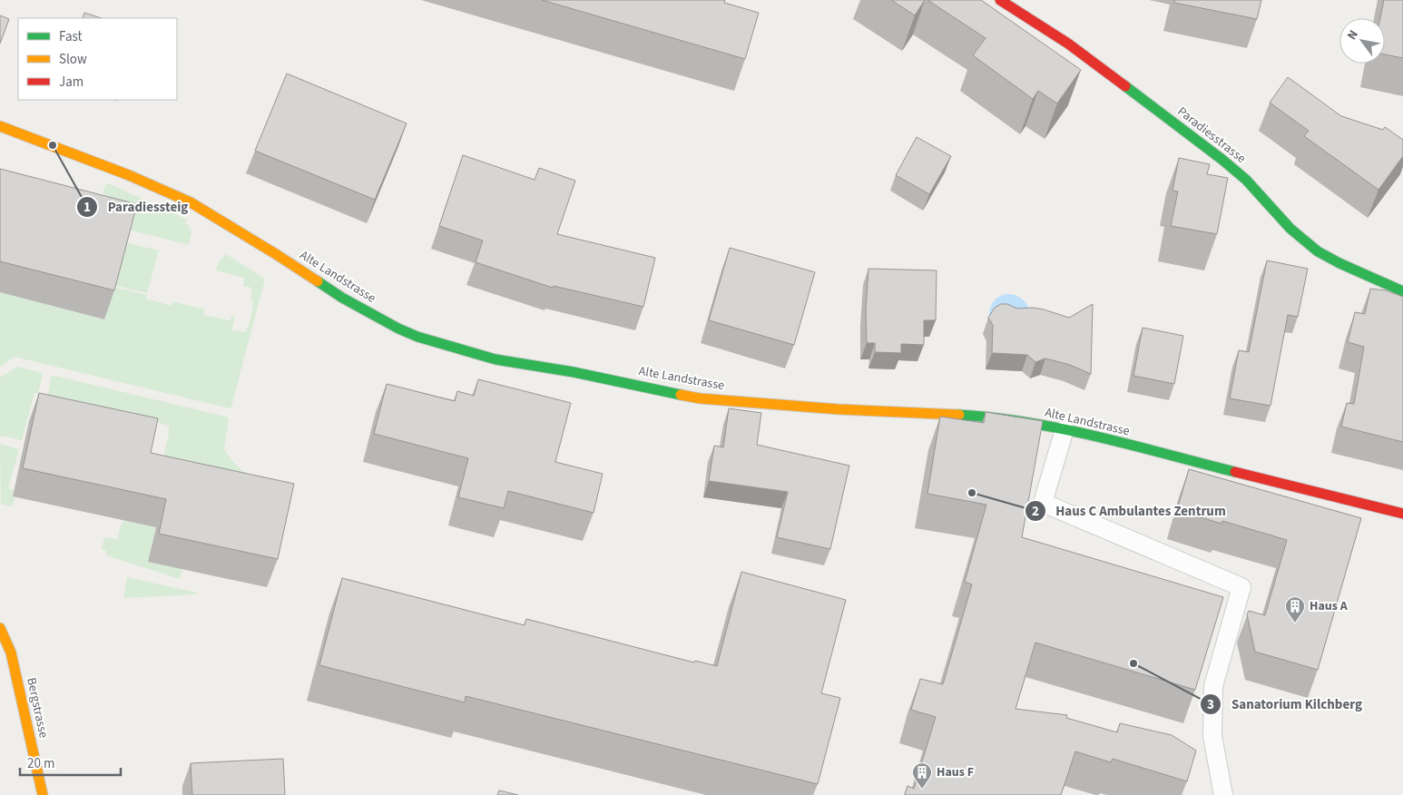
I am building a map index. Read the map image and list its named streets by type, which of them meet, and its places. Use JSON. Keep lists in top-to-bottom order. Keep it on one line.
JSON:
{"streets":{"street":["Paradiesstrasse","Alte Landstrasse","Bergstrasse"]},"places":{"other":["Paradiessteig","Haus C Ambulantes Zentrum","Sanatorium Kilchberg"],"building":["Haus A","Haus F"]},"legend":["Fast","Slow","Jam"],"scale_bar":"20 m","north":"top left"}
